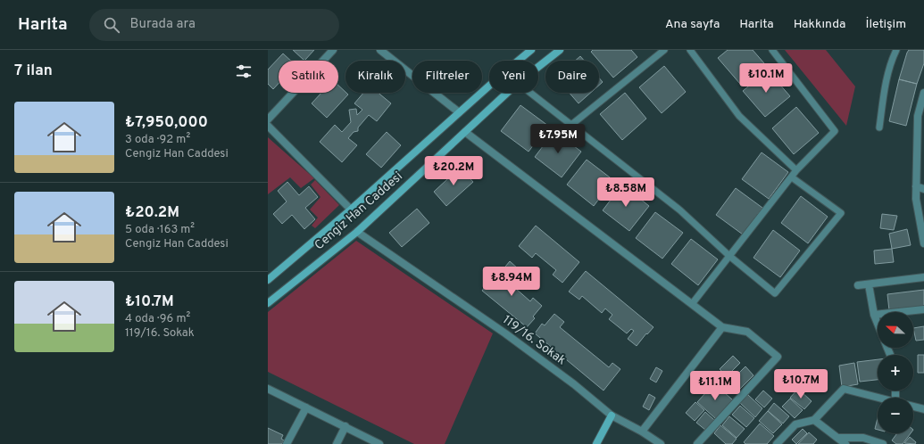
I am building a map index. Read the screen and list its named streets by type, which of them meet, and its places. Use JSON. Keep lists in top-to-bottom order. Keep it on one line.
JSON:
{"streets":{"main road":["Cengiz Han Caddesi"],"street":["119/16. Sokak"]},"crossings":[["Cengiz Han Caddesi","119/16. Sokak"]],"north":"left","page":{"header":"Harita","search":"Burada ara","nav":["Ana sayfa","Harita","Hakkında","İletişim"],"heading":"7 ilan","chip":["Satılık","Kiralık","Filtreler","Yeni","Daire"],"price":["₺10.1M","₺7.95M","₺20.2M","₺8.58M","₺8.94M","₺10.7M","₺11.1M"],"list":[{"name":"₺7,950,000","note":"3 oda · 92 m² · Cengiz Han Caddesi"},{"name":"₺20.2M","note":"5 oda · 163 m² · Cengiz Han Caddesi"},{"name":"₺10.7M","note":"4 oda · 96 m² · 119/16. Sokak"}],"map_buttons":["+","−"]}}
